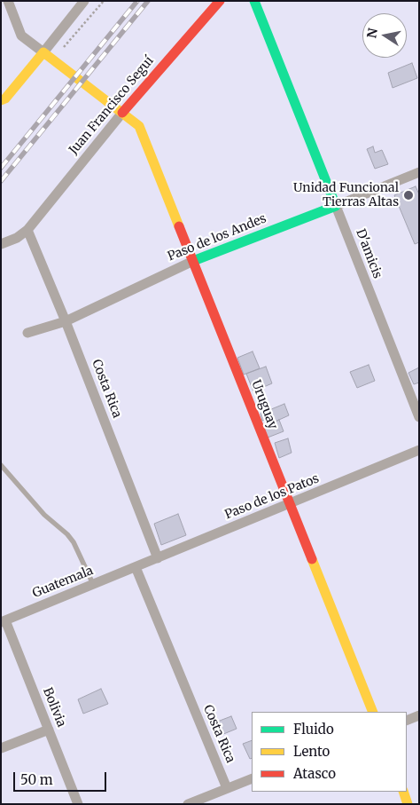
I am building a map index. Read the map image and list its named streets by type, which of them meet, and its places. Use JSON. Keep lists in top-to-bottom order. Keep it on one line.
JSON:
{"streets":{"street":["Juan Francisco Seguí","Paso de los Andes","D'amicis","Costa Rica","Uruguay","Paso de los Patos","Guatemala","Bolivia"]},"crossings":[["Juan Francisco Seguí","Costa Rica"],["Juan Francisco Seguí","Uruguay"],["Paso de los Andes","D'amicis"],["Paso de los Andes","Costa Rica"],["Paso de los Andes","Uruguay"],["Costa Rica","Paso de los Patos"],["Costa Rica","Guatemala"],["Uruguay","Paso de los Patos"],["Paso de los Patos","Guatemala"],["Guatemala","Bolivia"]],"places":["Unidad Funcional Tierras Altas"],"legend":["Fluido","Lento","Atasco"],"scale_bar":"50 m","north":"left"}
